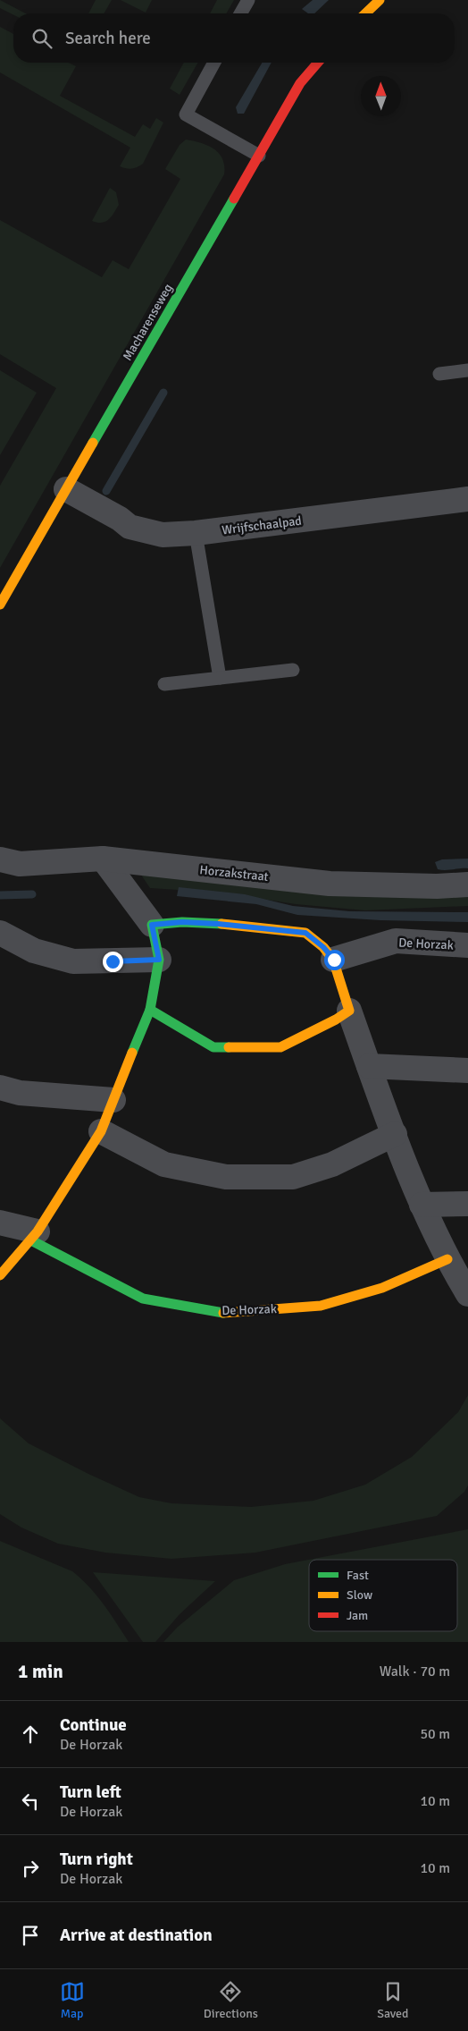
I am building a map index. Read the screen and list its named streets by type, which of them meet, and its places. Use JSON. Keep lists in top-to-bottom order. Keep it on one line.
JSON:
{"streets":{"street":["Macharenseweg","Wrijfschaalpad","Horzakstraat","De Horzak"]},"crossings":[["Macharenseweg","Wrijfschaalpad"]],"legend":["Fast","Slow","Jam"],"north":"top","page":{"search":"Search here","heading":["1 min","Walk · 70 m"],"list":[["Continue","De Horzak","50 m"],["Turn left","De Horzak","10 m"],["Turn right","De Horzak","10 m"],"Arrive at destination"],"nav":["Map","Directions","Saved"]}}
